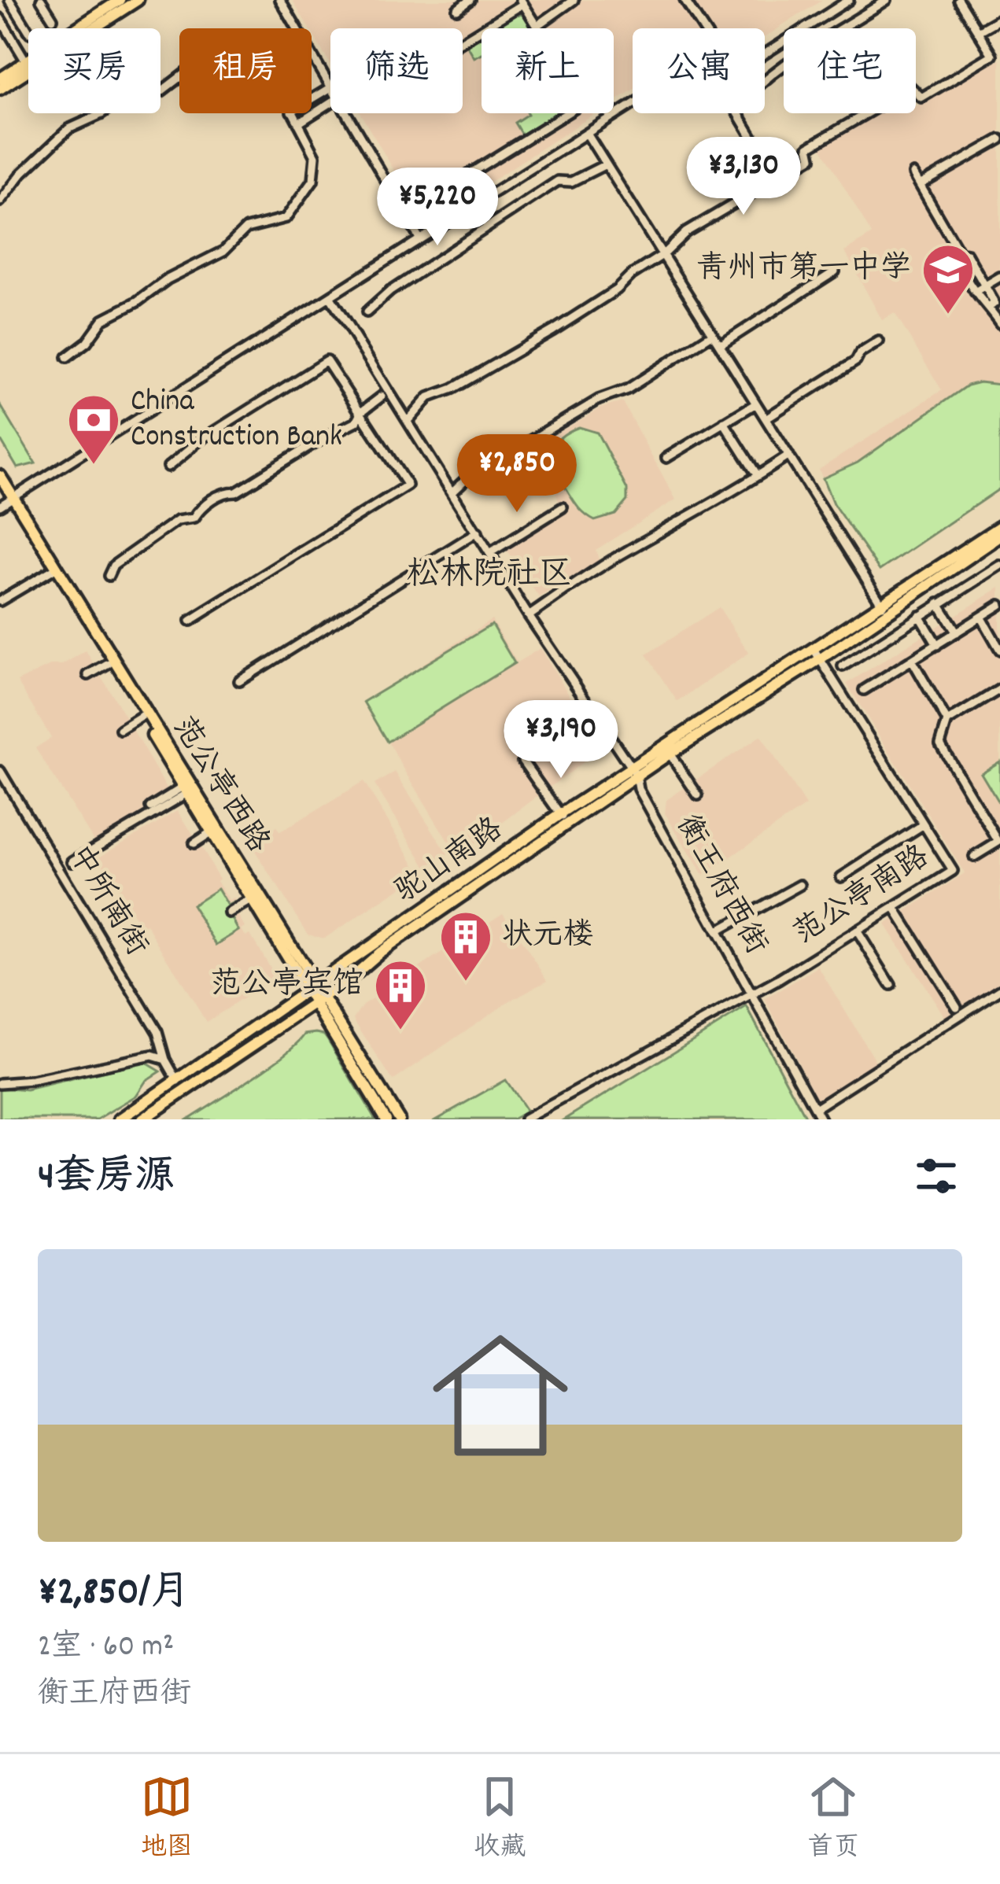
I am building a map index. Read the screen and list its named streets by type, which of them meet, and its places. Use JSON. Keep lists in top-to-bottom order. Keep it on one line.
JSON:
{"streets":{"main road":["范公亭西路","驼山南路"],"street":["衡王府西街","范公亭南路","中所南街"]},"crossings":[["范公亭西路","驼山南路"],["驼山南路","衡王府西街"],["驼山南路","范公亭南路"],["驼山南路","中所南街"],["衡王府西街","范公亭南路"]],"districts":["松林院社区"],"places":{"school or university":["青州市第一中学"],"bank":["China Construction Bank"],"building":["状元楼","范公亭宾馆"]},"page":{"chip":["买房","租房","筛选","新上","公寓","住宅"],"price":["¥3,130","¥5,220","¥2,850","¥3,190"],"heading":"4套房源","list":[{"name":"¥2,850/月","note":"2室 · 60 m² · 衡王府西街"}],"tabs":["地图","收藏","首页"]}}
